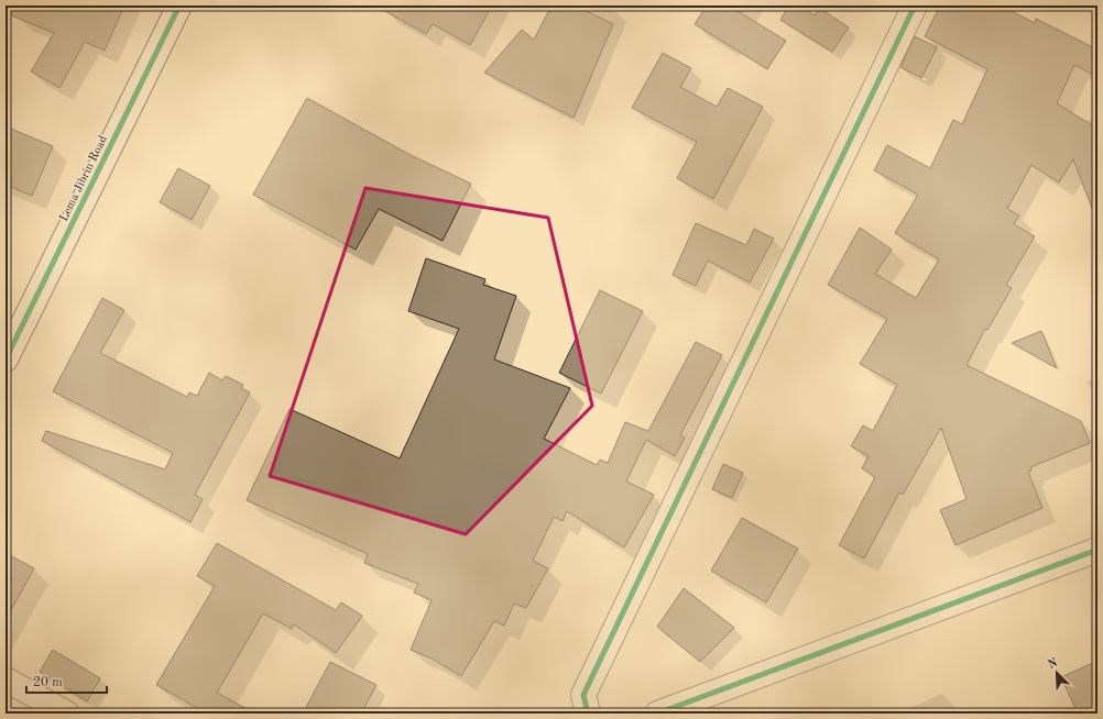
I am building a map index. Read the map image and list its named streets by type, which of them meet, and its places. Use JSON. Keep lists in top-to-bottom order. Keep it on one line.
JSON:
{"streets":{"street":["Lema Jibrin Road"]},"scale_bar":"20 m","north":"top left"}
